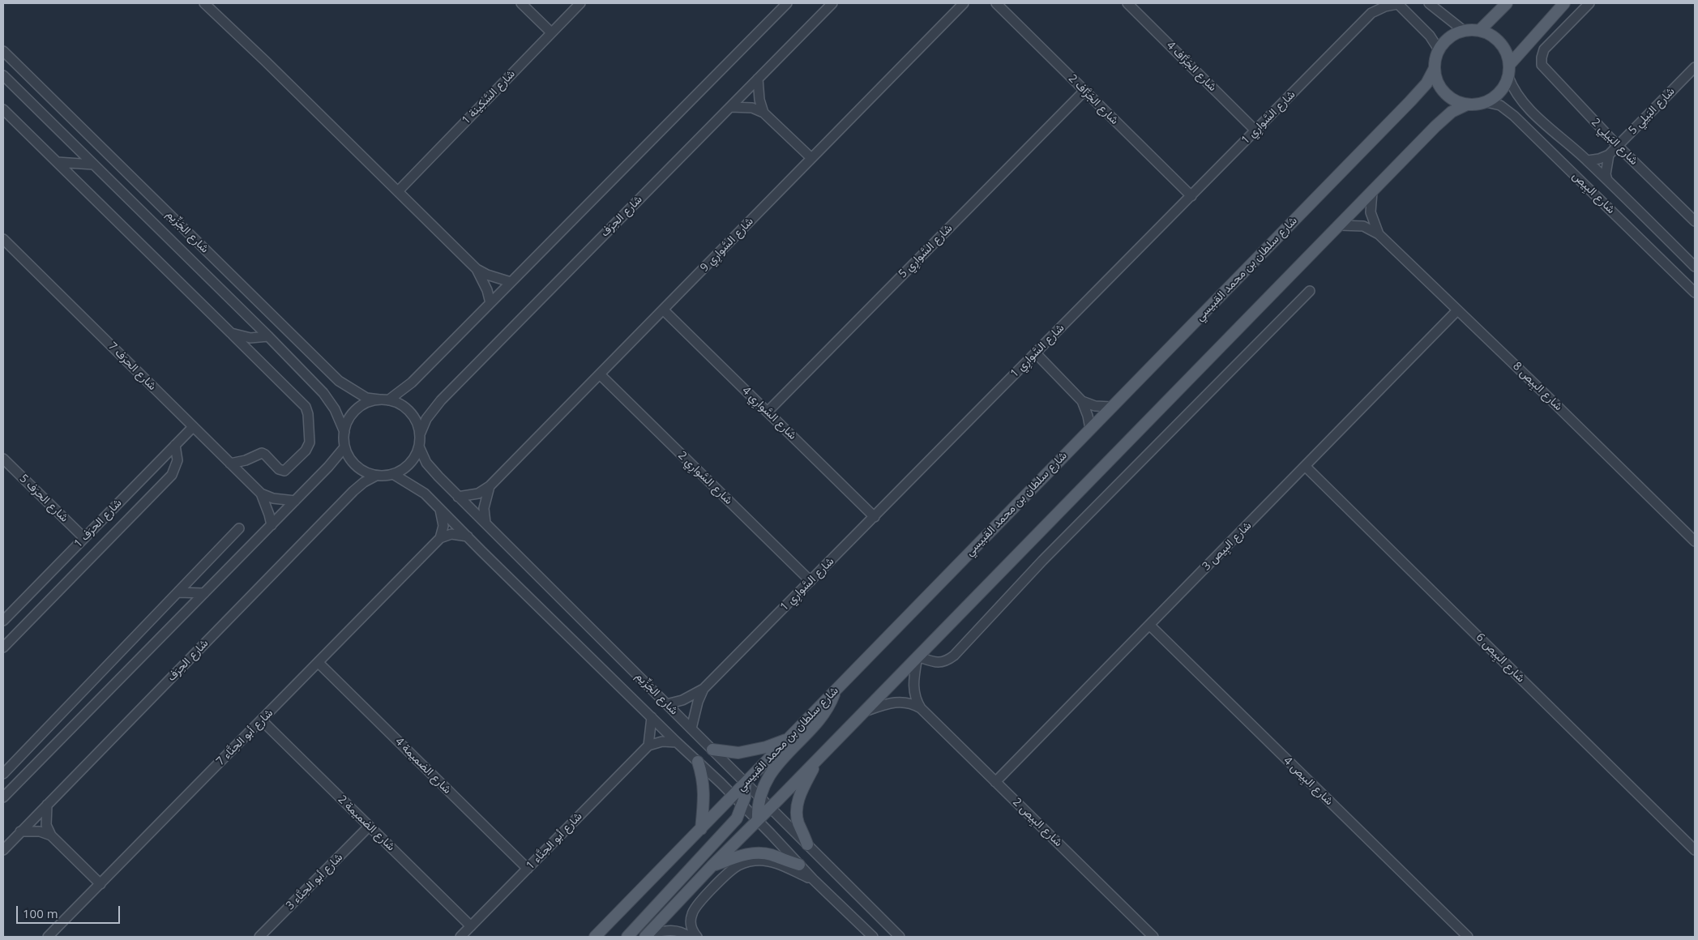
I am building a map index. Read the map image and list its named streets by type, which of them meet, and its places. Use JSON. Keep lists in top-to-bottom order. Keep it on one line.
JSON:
{"streets":{"main road":["شارع سلطان بن محمد القبيسي"],"street":["شارع الجَزَّاف 4","شارع السَّكِينة 1","شارع الجَزَّاف 2","شارع البَيلِي 5","شارع السَّوارِي 1","شارع البَيلِي 2","شارع البِيص","شارع الحِرَف","شارع الجَزِّيم","شارع السَّوارِي 9","شارع السَّوارِي 5","شارع الحرَف 7","شارع البِيص 8","شارع السَّوارِي 4","شارع السَّوارِي 2","شارع الحرَف 5","شارع الحرَف 1","شارع البِيص 3","شارع البِيص 6","شارع أبو الحِنَّاء 7","شارع الضميمة 4","شارع البِيص 4","شارع البِيص 2","شارع الضميمة 2","شارع أبو الحِنَّاء 1","شارع أبو الحِنَّاء 3"]},"crossings":[["شارع الجَزَّاف 4","شارع السَّوارِي 1"],["شارع الجَزَّاف 2","شارع السَّوارِي 1"],["شارع الجَزَّاف 2","شارع السَّوارِي 5"],["شارع البَيلِي 5","شارع البَيلِي 2"],["شارع البَيلِي 5","شارع البِيص"],["شارع السَّوارِي 1","شارع الجَزِّيم"],["شارع السَّوارِي 1","شارع السَّوارِي 4"],["شارع السَّوارِي 1","شارع السَّوارِي 2"],["شارع البِيص","شارع سلطان بن محمد القبيسي"],["شارع الحِرَف","شارع الجَزِّيم"],["شارع الجَزِّيم","شارع السَّوارِي 9"],["شارع الجَزِّيم","شارع سلطان بن محمد القبيسي"],["شارع السَّوارِي 9","شارع السَّوارِي 4"],["شارع السَّوارِي 9","شارع السَّوارِي 2"],["شارع السَّوارِي 5","شارع السَّوارِي 4"],["شارع الحرَف 7","شارع الحرَف 1"],["شارع البِيص 8","شارع البِيص 3"],["شارع الحرَف 5","شارع الحرَف 1"],["شارع البِيص 3","شارع البِيص 6"],["شارع البِيص 3","شارع البِيص 4"],["شارع البِيص 3","شارع البِيص 2"],["شارع أبو الحِنَّاء 7","شارع الضميمة 4"],["شارع أبو الحِنَّاء 7","شارع الضميمة 2"],["شارع الضميمة 4","شارع أبو الحِنَّاء 1"],["شارع الضميمة 2","شارع أبو الحِنَّاء 1"],["شارع الضميمة 2","شارع أبو الحِنَّاء 3"]],"scale_bar":"100 m"}
